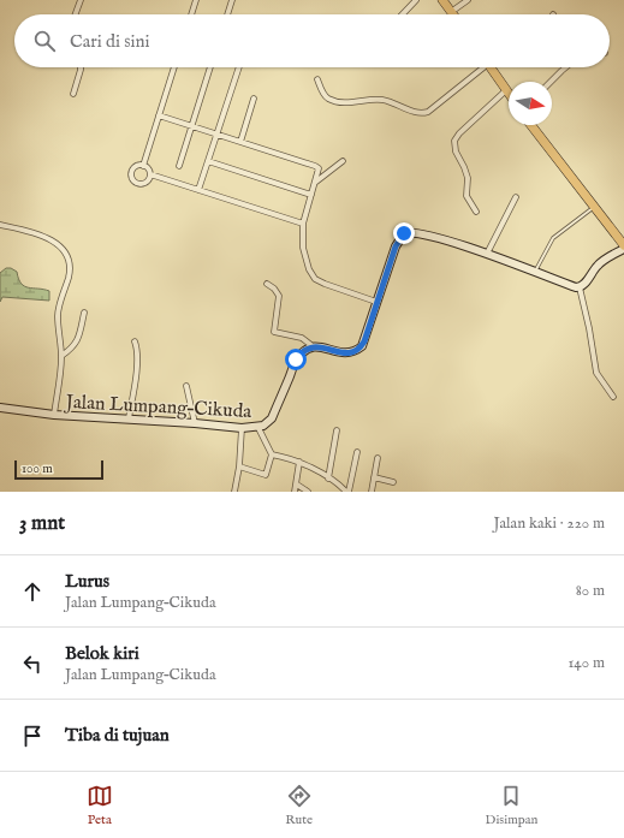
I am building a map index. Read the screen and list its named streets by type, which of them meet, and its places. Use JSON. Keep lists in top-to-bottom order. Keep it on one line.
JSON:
{"streets":{"street":["Jalan Lumpang–Cikuda"]},"scale_bar":"100 m","north":"right","page":{"search":"Cari di sini","scale":"100 m","heading":["3 mnt","Jalan kaki · 220 m"],"list":[["Lurus","Jalan Lumpang–Cikuda","80 m"],["Belok kiri","Jalan Lumpang–Cikuda","140 m"],"Tiba di tujuan"],"nav":["Peta","Rute","Disimpan"]}}
